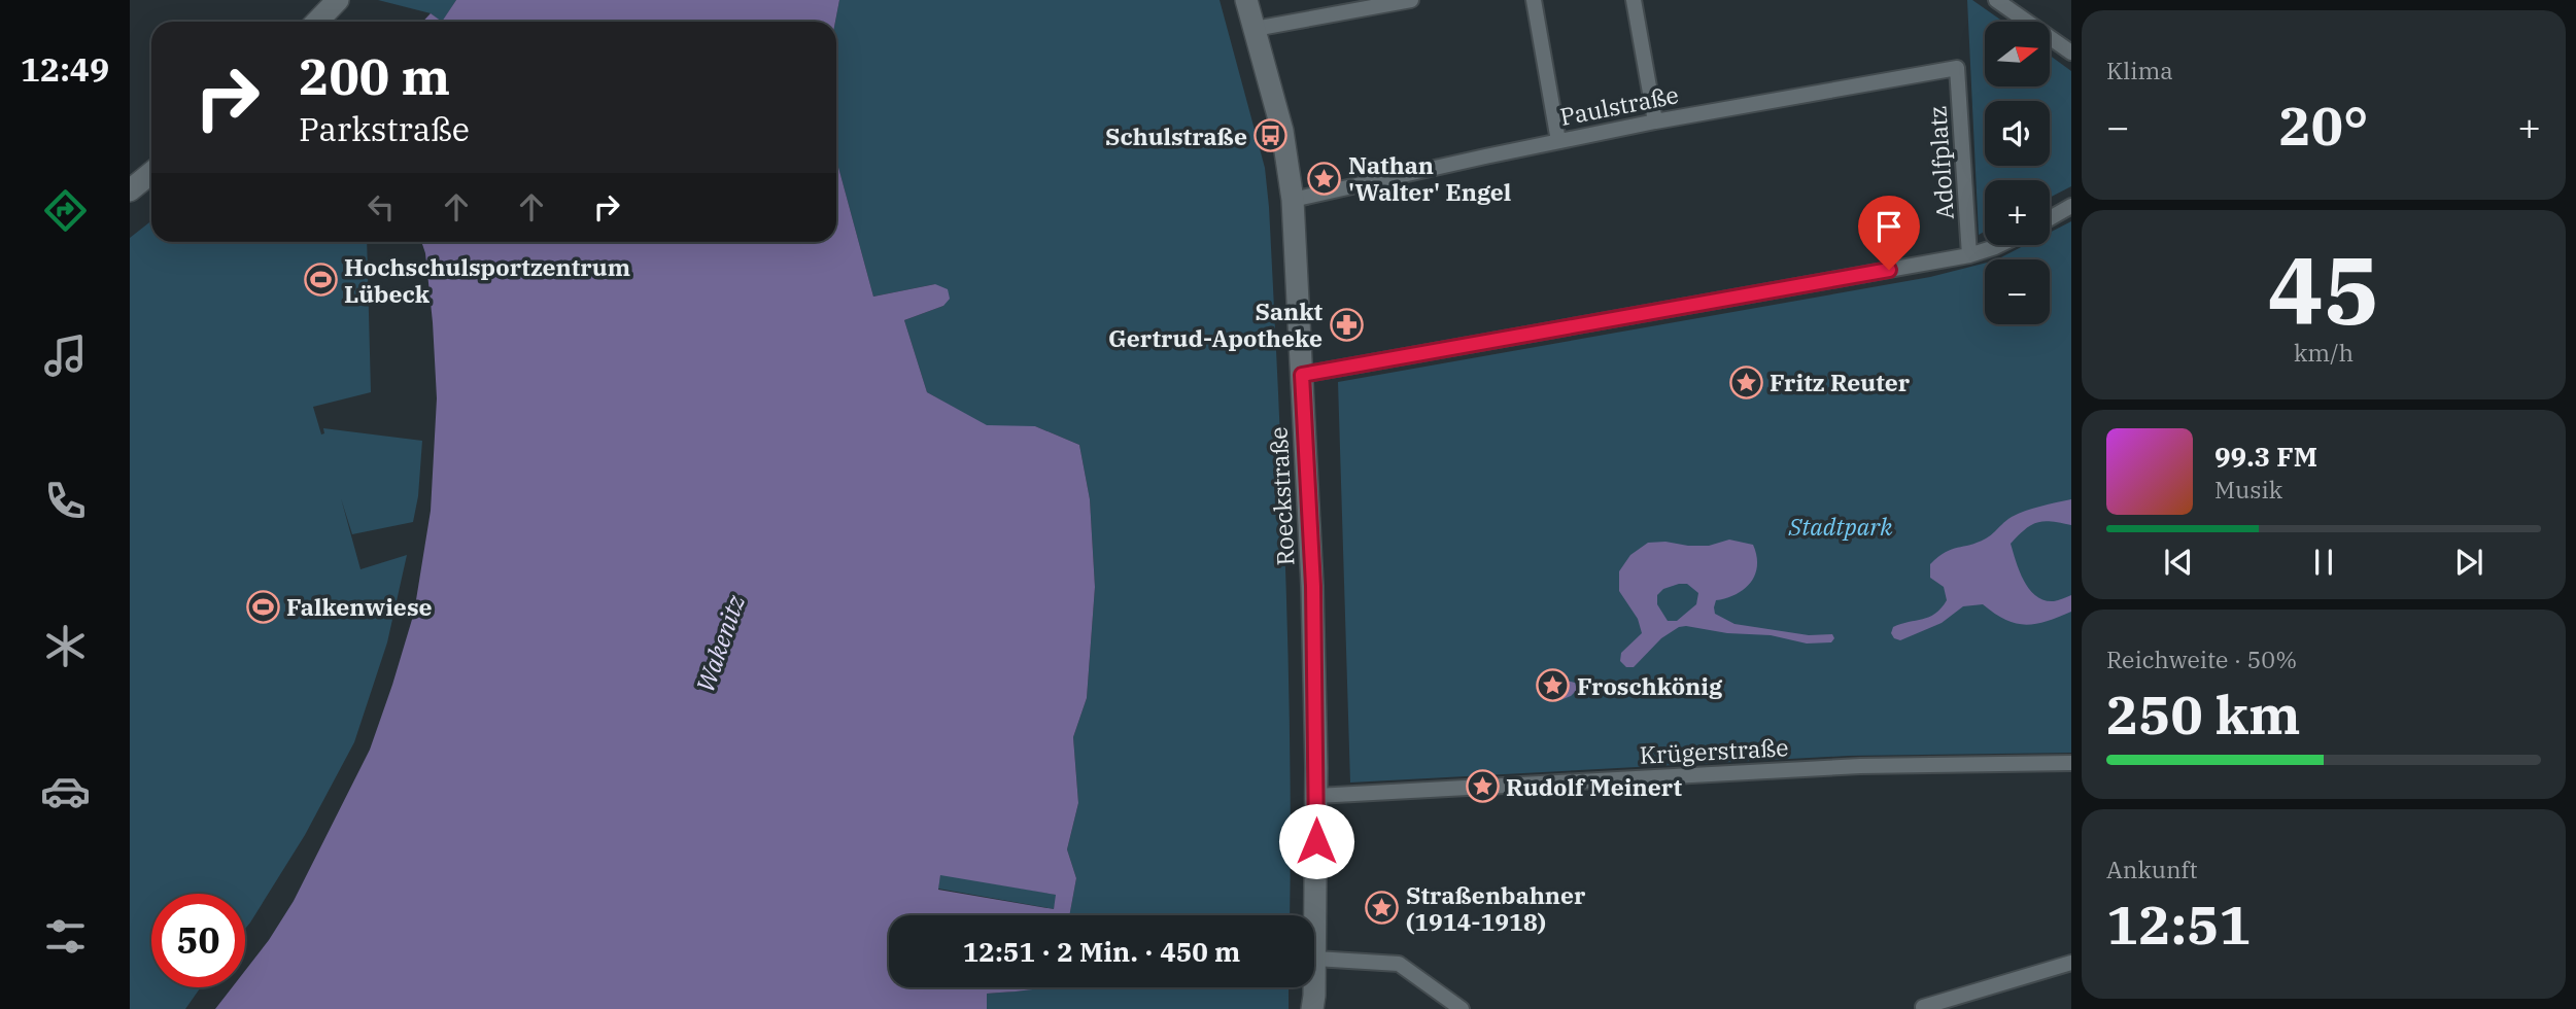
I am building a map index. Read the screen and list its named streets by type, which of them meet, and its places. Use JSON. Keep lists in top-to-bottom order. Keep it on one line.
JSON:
{"streets":{"main road":["Roeckstraße"],"street":["Paulstraße","Adolfplatz","Krügerstraße"]},"crossings":[["Paulstraße","Adolfplatz"],["Paulstraße","Roeckstraße"],["Roeckstraße","Krügerstraße"]],"water":["Wakenitz"],"parks":["Stadtpark"],"places":{"bus stop":["Schulstraße"],"place":["Nathan 'Walter' Engel","Fritz Reuter","Froschkönig","Rudolf Meinert","Straßenbahner (1914-1918)"],"sports":["Hochschulsportzentrum Lübeck","Falkenwiese"],"pharmacy":["Sankt Gertrud-Apotheke"]},"north":"right","page":{"tabs":"12:49","tile":["Klima",["45","km/h"],["Reichweite · 50%","250 km"],["Ankunft","12:51"]],"map_buttons":["+","−"],"turn":["200 m","Parkstraße"],"heat":["−","20°","+"],"song":["99.3 FM","Musik"],"limit":"50","trip":"12:51 · 2 Min. · 450 m"}}
